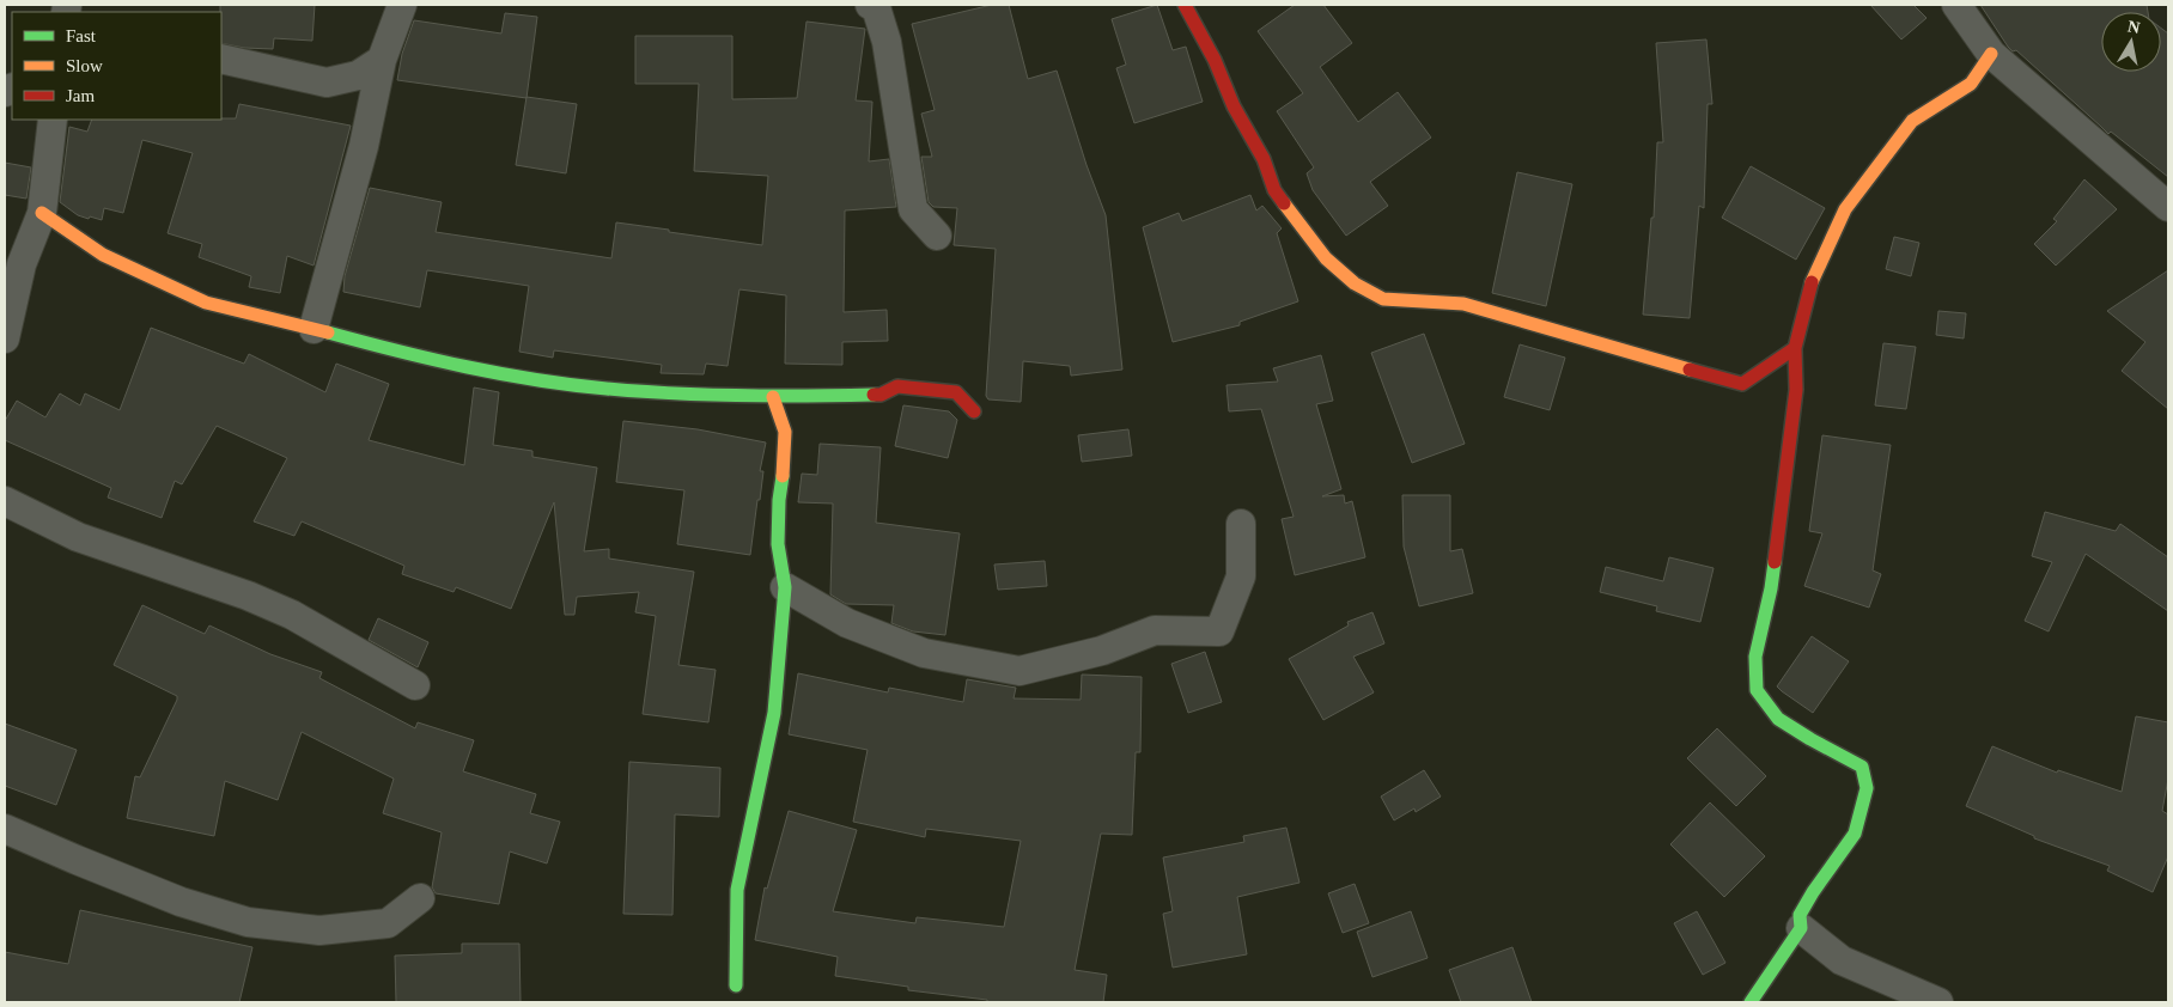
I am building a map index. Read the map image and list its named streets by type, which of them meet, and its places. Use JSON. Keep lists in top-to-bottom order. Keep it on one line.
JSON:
{"legend":["Fast","Slow","Jam"],"north":"top"}
